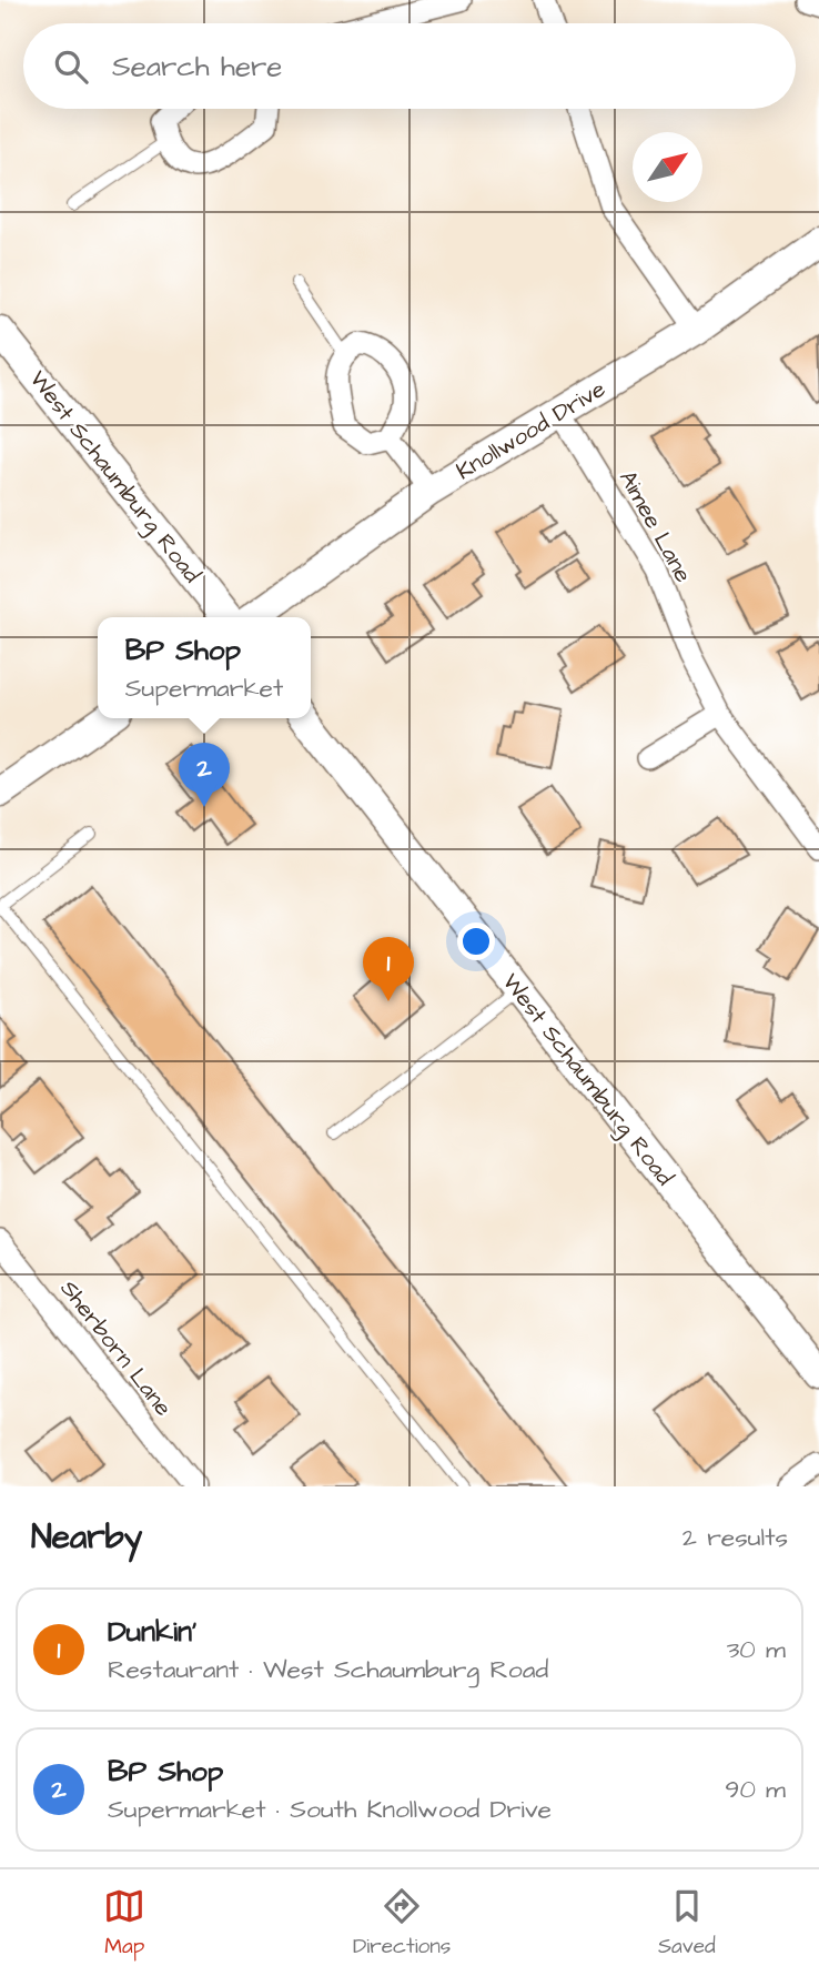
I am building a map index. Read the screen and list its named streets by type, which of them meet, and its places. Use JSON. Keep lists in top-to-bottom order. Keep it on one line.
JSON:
{"streets":{"main road":["Knollwood Drive","West Schaumburg Road"],"street":["Aimee Lane","Sherborn Lane"]},"crossings":[["Knollwood Drive","Aimee Lane"]],"north":"top right","page":{"search":"Search here","popup":["BP Shop","Supermarket"],"pins":["2","1"],"heading":["Nearby","2 results"],"list":[{"mark":"1","name":"Dunkin'","note":"Restaurant · West Schaumburg Road","value":"30 m"},{"mark":"2","name":"BP Shop","note":"Supermarket · South Knollwood Drive","value":"90 m"}],"nav":["Map","Directions","Saved"]}}
